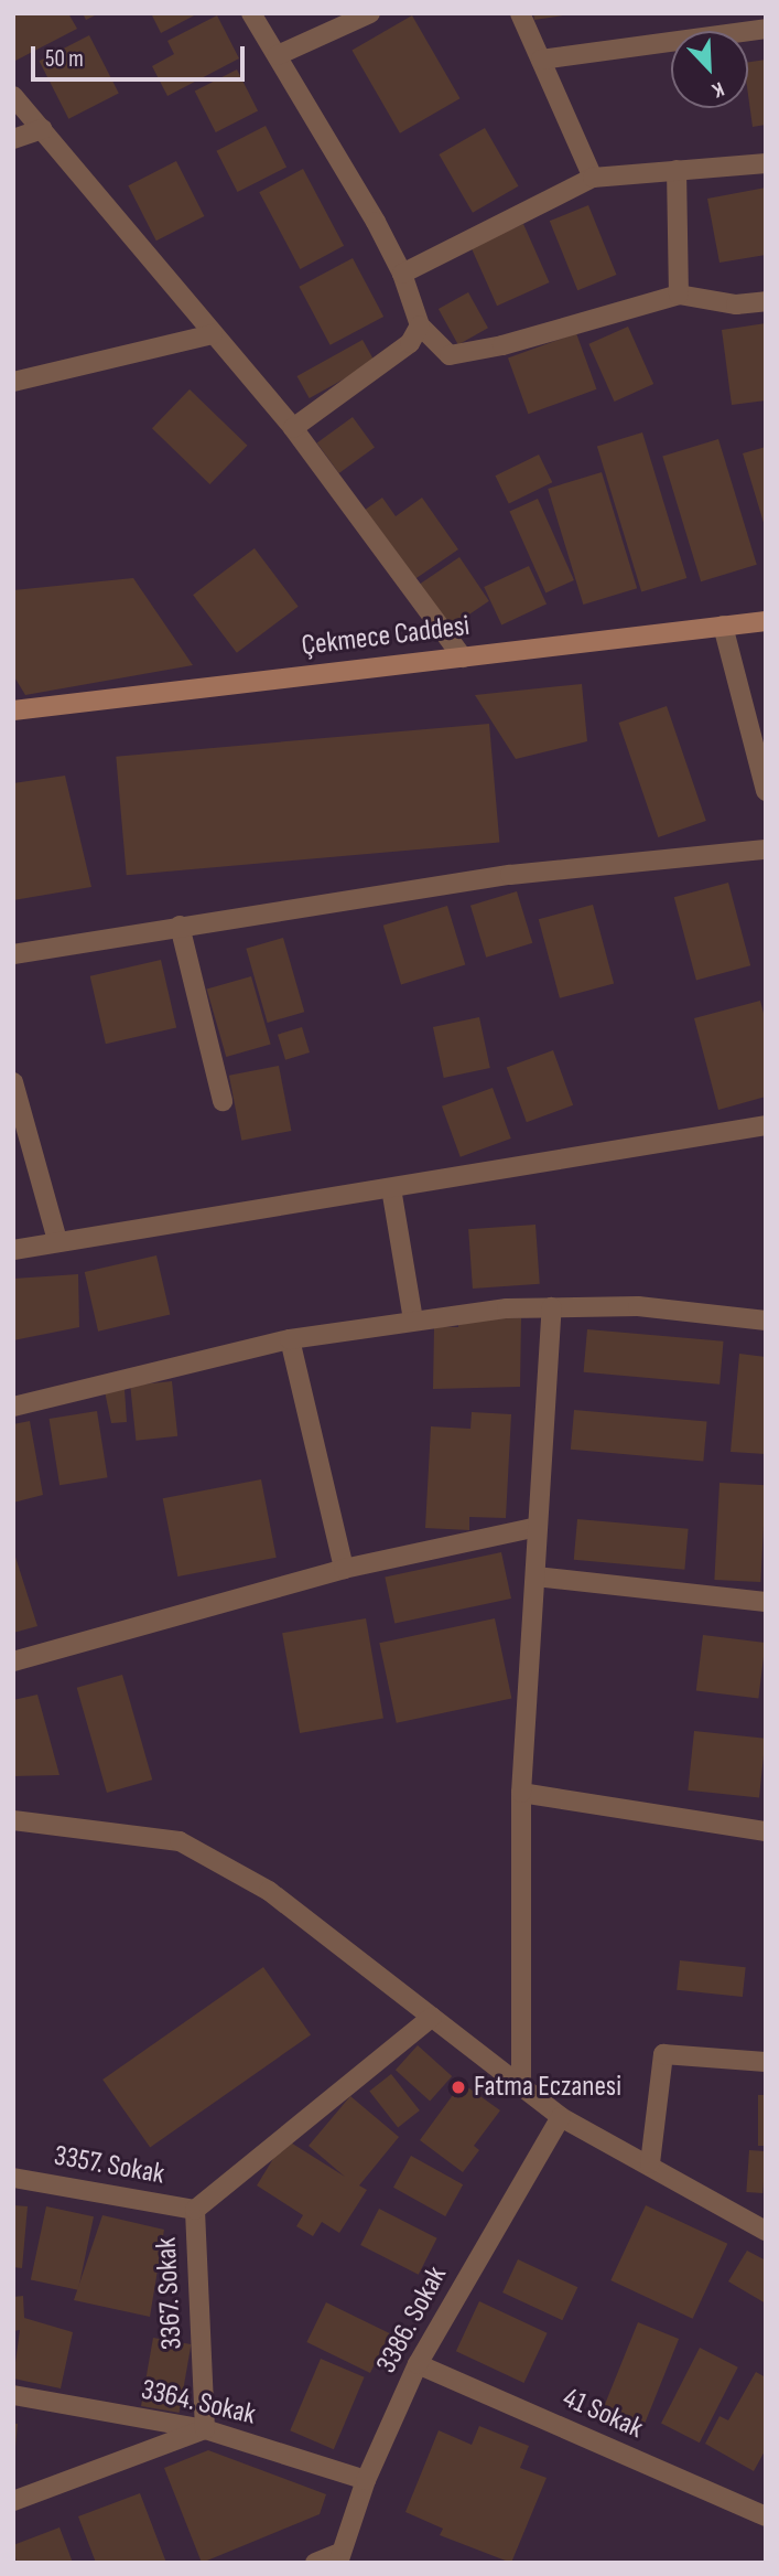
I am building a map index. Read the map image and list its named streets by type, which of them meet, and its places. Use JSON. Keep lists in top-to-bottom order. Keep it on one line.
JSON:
{"streets":{"main road":["Çekmece Caddesi"],"street":["3357. Sokak","3367. Sokak","3386. Sokak","3364. Sokak","41 Sokak"]},"crossings":[["3357. Sokak","3367. Sokak"],["3367. Sokak","3364. Sokak"],["3386. Sokak","3364. Sokak"],["3386. Sokak","41 Sokak"]],"places":["Fatma Eczanesi"],"scale_bar":"50 m","north":"bottom right"}
